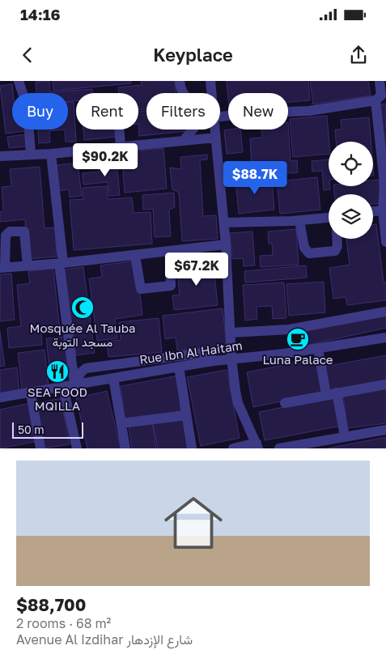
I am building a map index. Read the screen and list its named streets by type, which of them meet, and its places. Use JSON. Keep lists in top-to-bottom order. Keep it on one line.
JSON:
{"streets":{"street":["Rue Ibn Al Haitam"]},"places":{"mosque":["Mosquée Al Tauba مسجد التوبة"],"cafe":["Luna Palace"],"restaurant":["SEA FOOD MQILLA"]},"scale_bar":"50 m","page":{"status":"14:16","header":"Keyplace","chip":["Buy","Rent","Filters","New"],"price":["$90.2K","$88.7K","$67.2K"],"scale":"50 m","list":[{"name":"$88,700","note":"2 rooms · 68 m² · Avenue Al Izdihar شارع الإزدهار"}]}}
